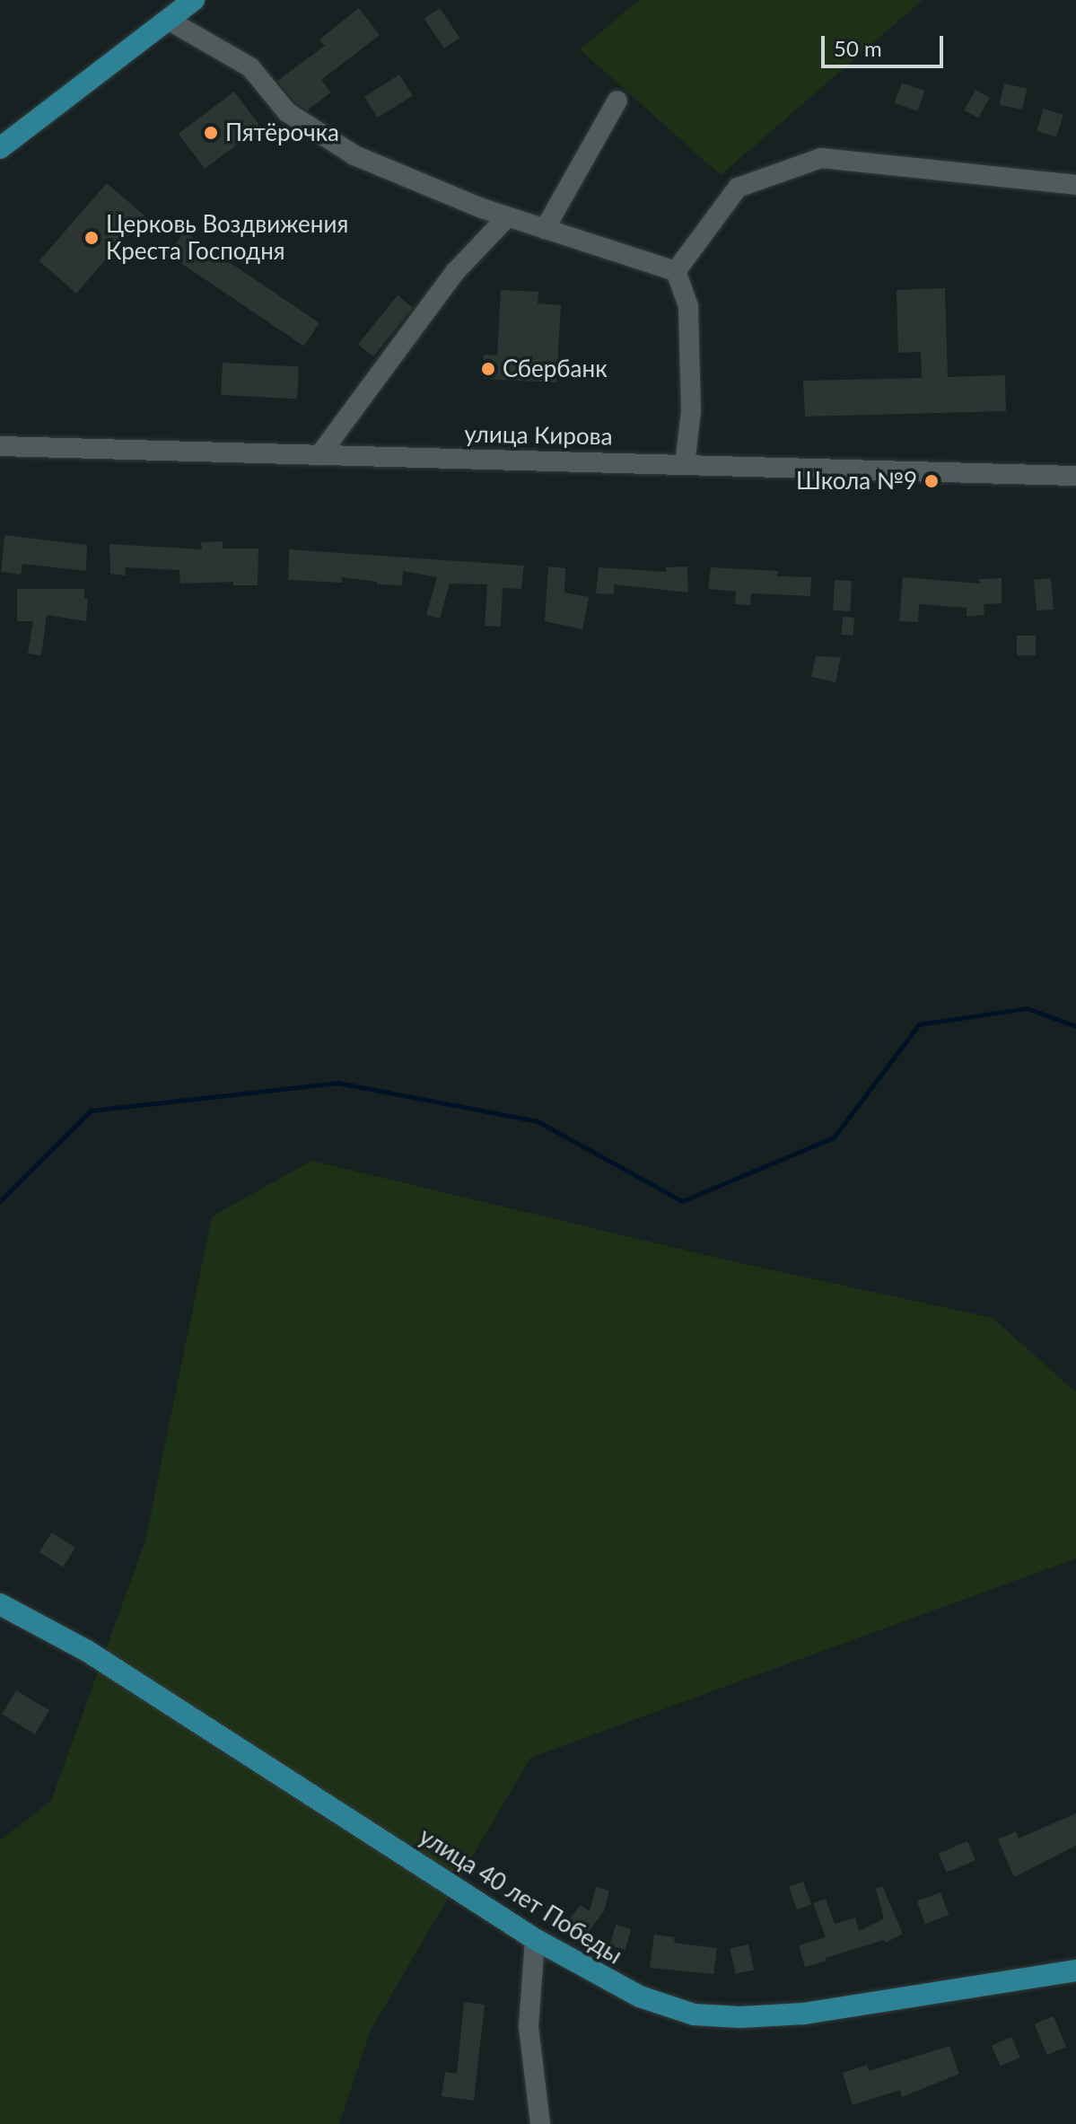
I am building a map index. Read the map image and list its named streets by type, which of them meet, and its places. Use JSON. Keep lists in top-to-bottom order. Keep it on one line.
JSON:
{"streets":{"main road":["улица 40 лет Победы"],"street":["улица Кирова"]},"places":["Пятёрочка","Церковь Воздвижения Креста Господня","Сбербанк","Школа №9"],"scale_bar":"50 m"}
